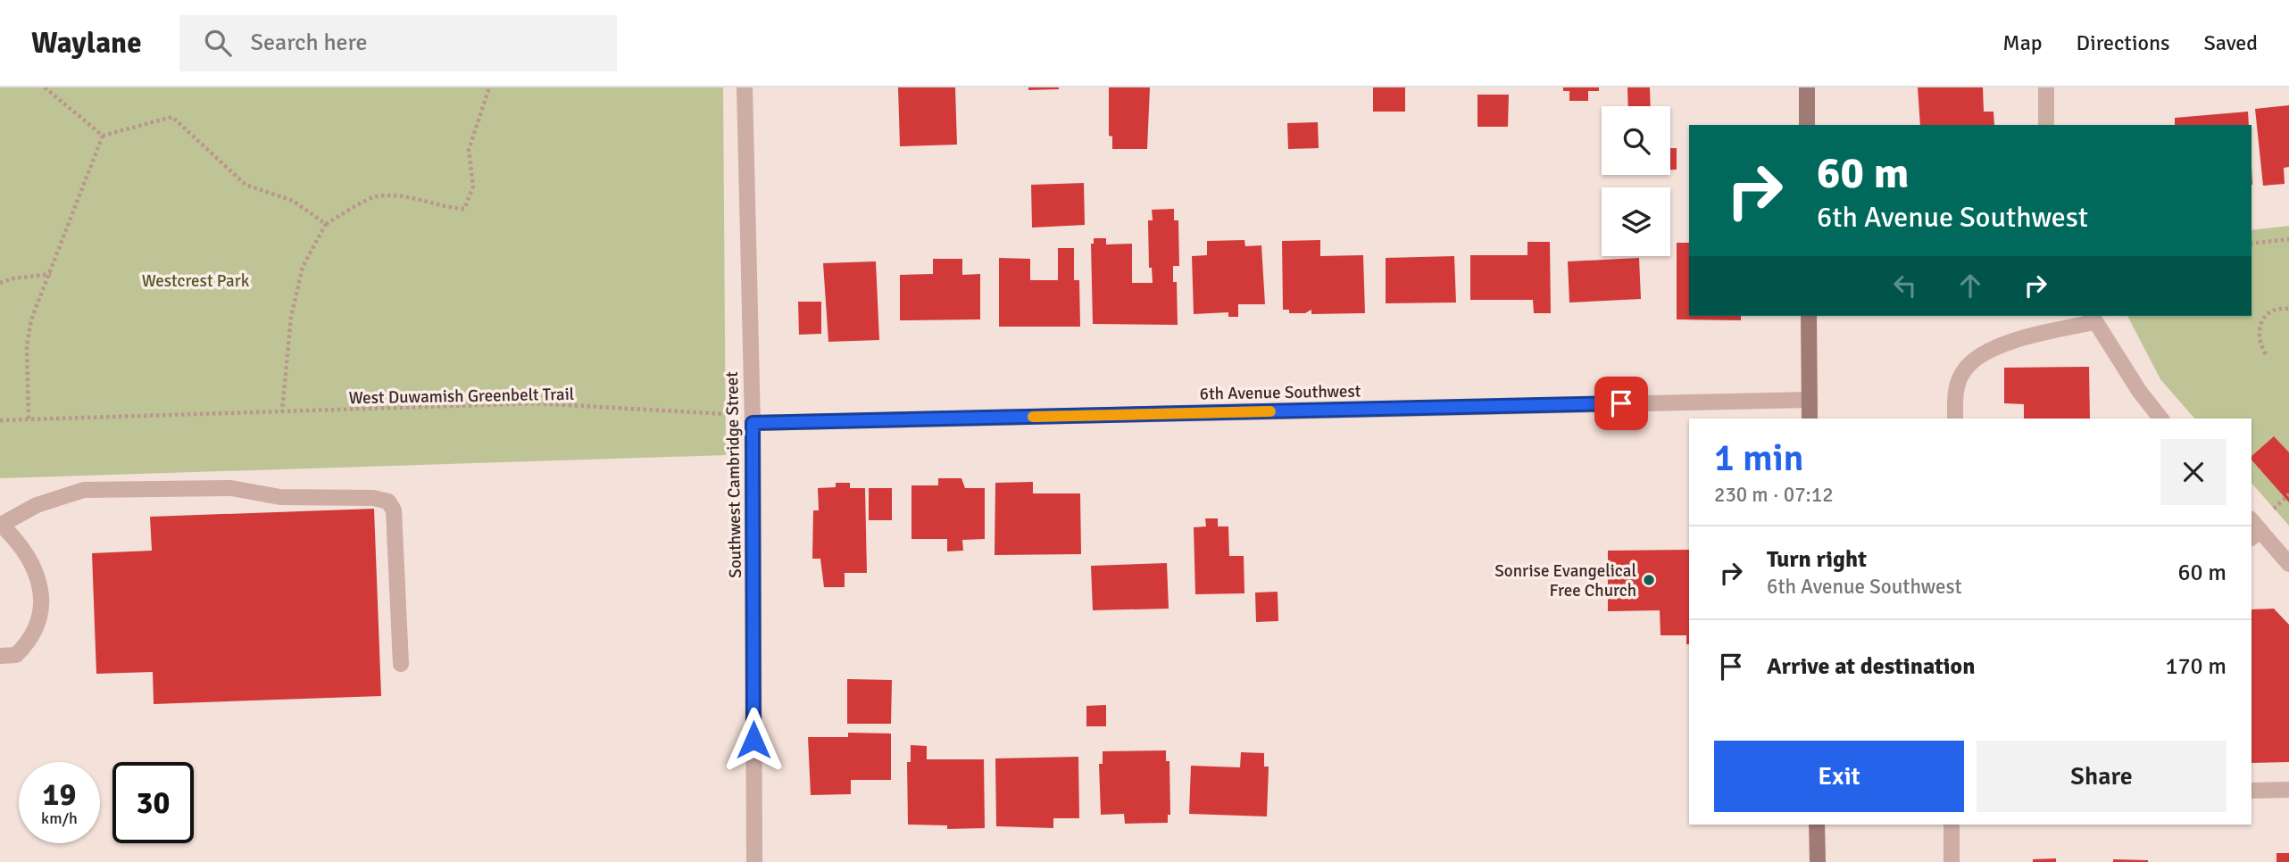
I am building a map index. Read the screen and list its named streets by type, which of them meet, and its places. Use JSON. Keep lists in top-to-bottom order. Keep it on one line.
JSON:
{"streets":{"street":["6th Avenue Southwest","Southwest Cambridge Street"],"path":["West Duwamish Greenbelt Trail"]},"crossings":[["6th Avenue Southwest","West Duwamish Greenbelt Trail"],["6th Avenue Southwest","Southwest Cambridge Street"],["West Duwamish Greenbelt Trail","Southwest Cambridge Street"]],"parks":["Westcrest Park"],"places":["Sonrise Evangelical Free Church"],"page":{"header":"Waylane","search":"Search here","nav":["Map","Directions","Saved"],"turn":["60 m","6th Avenue Southwest"],"heading":["1 min","230 m · 07:12"],"list":[{"name":"Turn right","note":"6th Avenue Southwest","value":"60 m"},{"name":"Arrive at destination","value":"170 m"}],"buttons":["Exit","Share"],"speed":"19 km/h","limit":"30"}}
